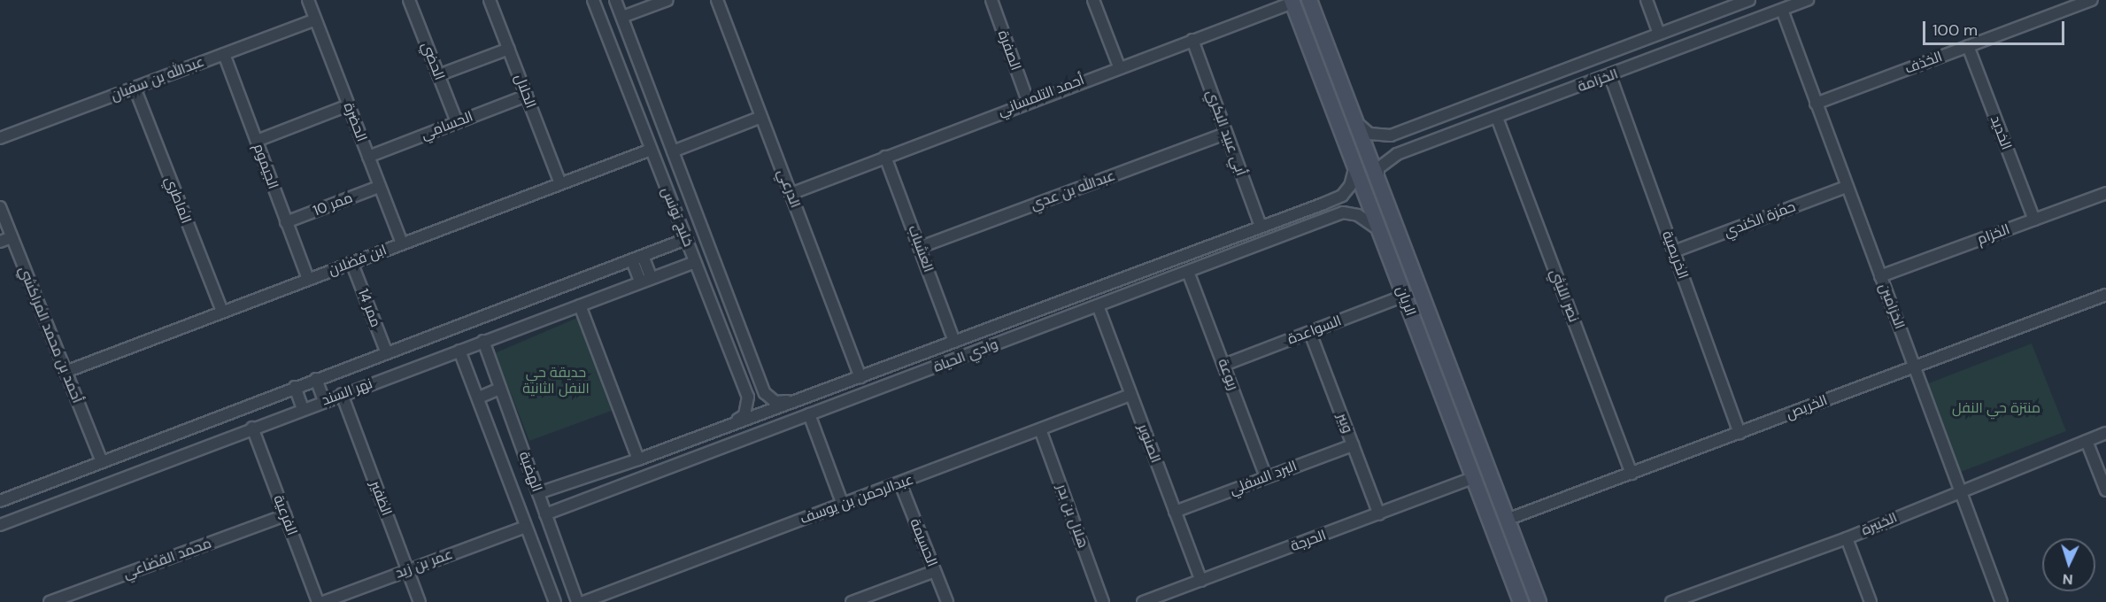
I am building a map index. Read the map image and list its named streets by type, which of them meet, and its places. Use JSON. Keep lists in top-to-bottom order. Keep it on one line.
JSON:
{"streets":{"street":["الصفرة","الحضي","الخذف","عبدالله بن سفيان","الخزامة","الحلال","أحمد التلمساني","الحضرة","الحسامي","أبي عبيد البكري","الخديد","الجيموم","الدرعي","عبدالله بن عدي","الماطري","ممر 10","خليج تونس","حمزة الكندي","الخزام","العشباب","الخريصية","ابن فضلان","نصر الليثي","الريان","الخزامين","ممر 14","السواعدة","أحمد بن محمد المراكشي","وادي الحياة","ربوعة","نهر السند","الخريص","وبير","الصنوبر","الهضبة","البرد السفلي","الظفير","عبدالرحمن بن يوسف","الفرعية","هلال بن بدر","الخبيرة","الحرجة","الحسيمة","محمد القضاعي","عمر بن زيد"]},"crossings":[["الصفرة","أحمد التلمساني"],["الحضي","الحسامي"],["الخذف","الخديد"],["الخذف","الخزامين"],["عبدالله بن سفيان","الحضرة"],["عبدالله بن سفيان","الجيموم"],["عبدالله بن سفيان","الماطري"],["الخزامة","الخريصية"],["الخزامة","نصر الليثي"],["الخزامة","الريان"],["الخزامة","الخزامين"],["الحلال","الحسامي"],["الحلال","ابن فضلان"],["أحمد التلمساني","أبي عبيد البكري"],["أحمد التلمساني","الدرعي"],["أحمد التلمساني","العشباب"],["أحمد التلمساني","الريان"],["الحضرة","الحسامي"],["الحضرة","ممر 10"],["الحضرة","ابن فضلان"],["أبي عبيد البكري","عبدالله بن عدي"],["أبي عبيد البكري","وادي الحياة"],["الخديد","الخزام"],["الجيموم","ممر 10"],["الجيموم","ابن فضلان"],["الدرعي","وادي الحياة"],["عبدالله بن عدي","العشباب"],["الماطري","ابن فضلان"],["خليج تونس","ابن فضلان"],["خليج تونس","وادي الحياة"],["خليج تونس","نهر السند"],["حمزة الكندي","الخريصية"],["حمزة الكندي","الخزامين"],["الخزام","الخزامين"],["العشباب","وادي الحياة"],["الخريصية","الخريص"],["ابن فضلان","ممر 14"],["ابن فضلان","أحمد بن محمد المراكشي"],["نصر الليثي","الخريص"],["الريان","السواعدة"],["الريان","وادي الحياة"],["الريان","الخريص"],["الريان","الحرجة"],["الخزامين","الخريص"],["الخزامين","الخبيرة"],["ممر 14","نهر السند"],["السواعدة","ربوعة"],["السواعدة","وبير"],["أحمد بن محمد المراكشي","نهر السند"],["وادي الحياة","ربوعة"],["وادي الحياة","الصنوبر"],["وادي الحياة","الهضبة"],["ربوعة","البرد السفلي"],["نهر السند","الهضبة"],["نهر السند","الظفير"],["نهر السند","الفرعية"],["وبير","البرد السفلي"],["وبير","الحرجة"],["الصنوبر","البرد السفلي"],["الصنوبر","عبدالرحمن بن يوسف"],["الصنوبر","الحرجة"],["الهضبة","عمر بن زيد"],["الظفير","عمر بن زيد"],["عبدالرحمن بن يوسف","هلال بن بدر"],["عبدالرحمن بن يوسف","الحسيمة"],["الفرعية","محمد القضاعي"]],"parks":["حديقة حي النفل الثانية","منتزة حي النفل"],"scale_bar":"100 m","north":"bottom"}
